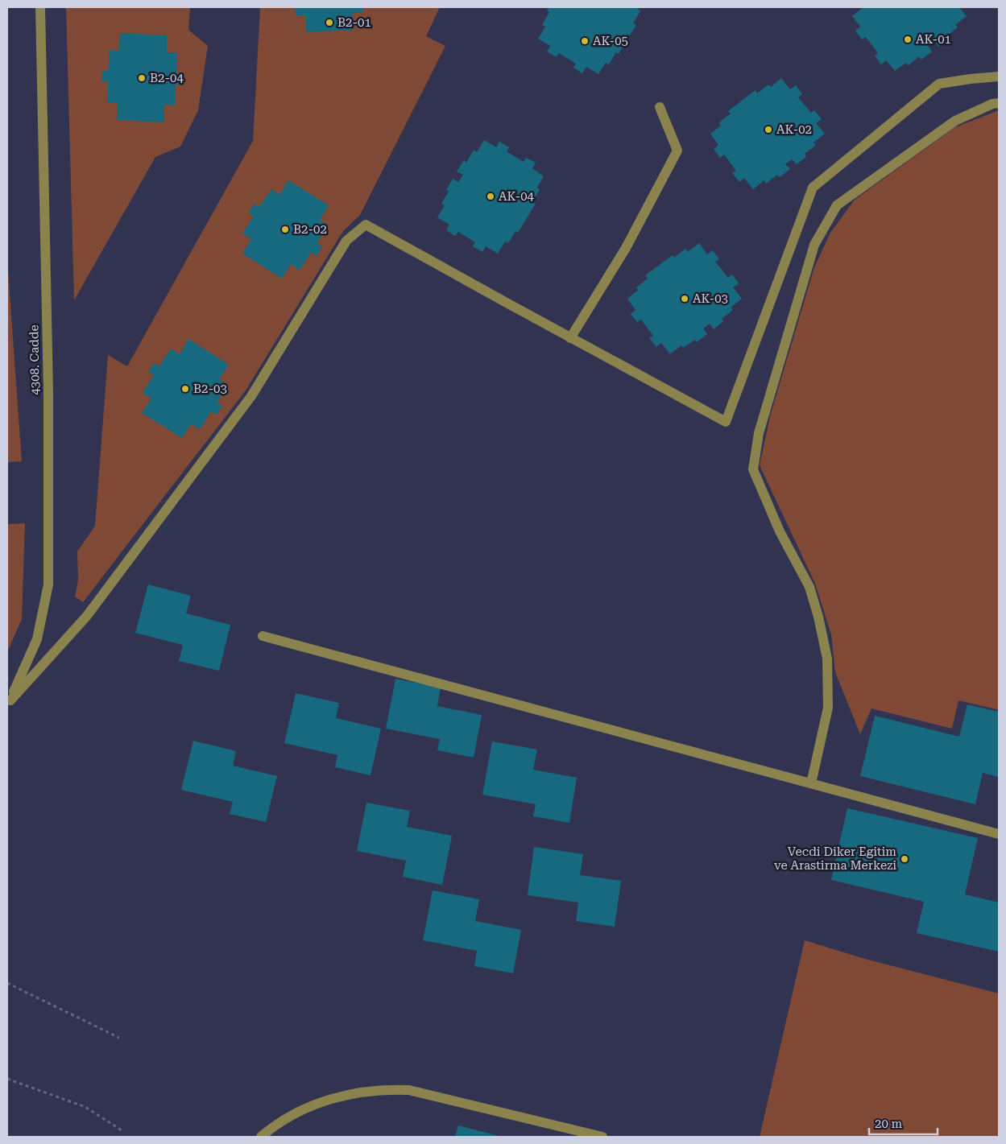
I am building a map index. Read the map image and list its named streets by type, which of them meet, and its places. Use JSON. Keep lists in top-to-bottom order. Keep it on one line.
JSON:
{"streets":{"street":["4308. Cadde"]},"places":["B2-01","AK-01","AK-05","B2-04","AK-02","AK-04","B2-02","AK-03","B2-03","Vecdi Diker Egitim ve Arastirma Merkezi"],"scale_bar":"20 m"}
